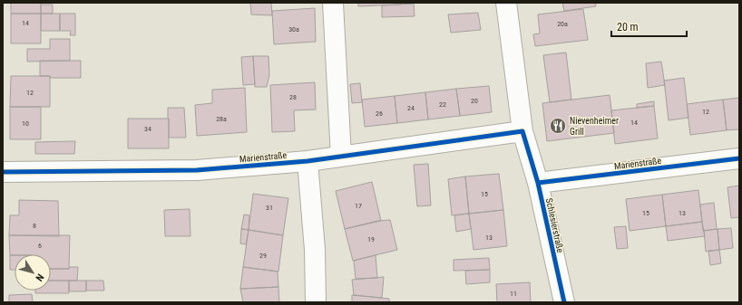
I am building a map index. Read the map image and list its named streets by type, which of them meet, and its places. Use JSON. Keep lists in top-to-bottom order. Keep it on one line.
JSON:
{"streets":{"street":["Marienstraße","Schlesierstraße"]},"crossings":[["Marienstraße","Schlesierstraße"]],"places":{"restaurant":["Nievenheimer Grill"]},"house_numbers":["14","20a","30a","12","28","20","22","24","12","26","28a","14","10","34","15","17","31","15","13","8","13","19","6","29","11"],"scale_bar":"20 m","north":"bottom right"}
